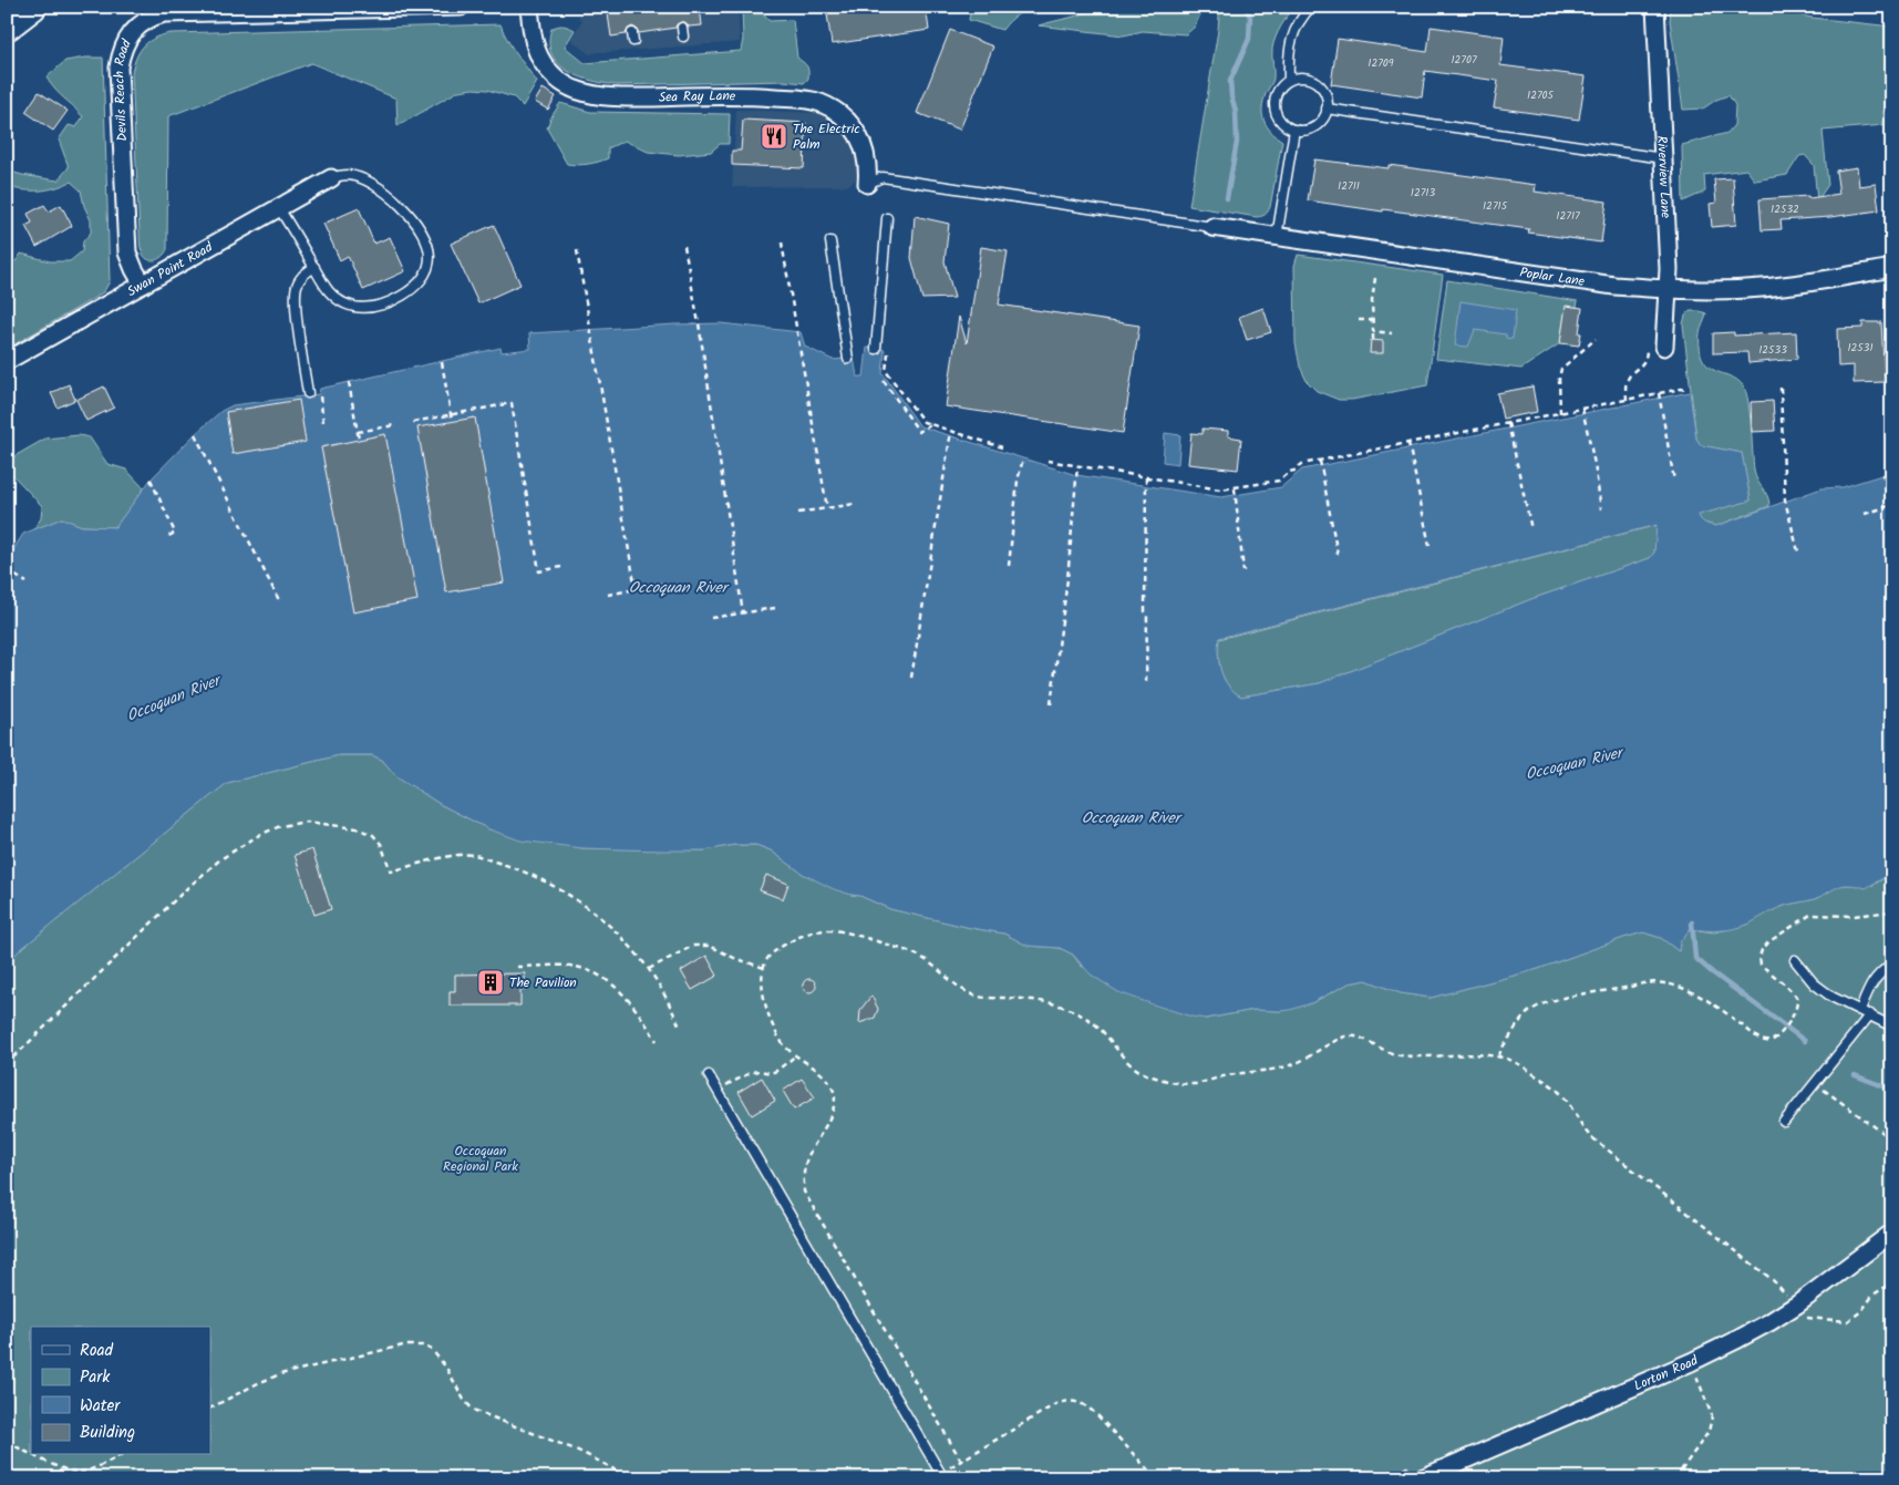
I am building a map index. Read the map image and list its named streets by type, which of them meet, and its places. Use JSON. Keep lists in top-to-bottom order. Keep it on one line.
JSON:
{"streets":{"street":["Devils Reach Road","Sea Ray Lane","Riverview Lane","Swan Point Road","Poplar Lane","Lorton Road"]},"crossings":[["Devils Reach Road","Swan Point Road"],["Riverview Lane","Poplar Lane"]],"water":["Occoquan River"],"parks":["Occoquan Regional Park"],"places":{"restaurant":["The Electric Palm"],"building":["The Pavilion"]},"house_numbers":["12707","12709","12705","12711","12713","12715","12532","12717","12531","12533"],"legend":["Road","Park","Water","Building"]}
